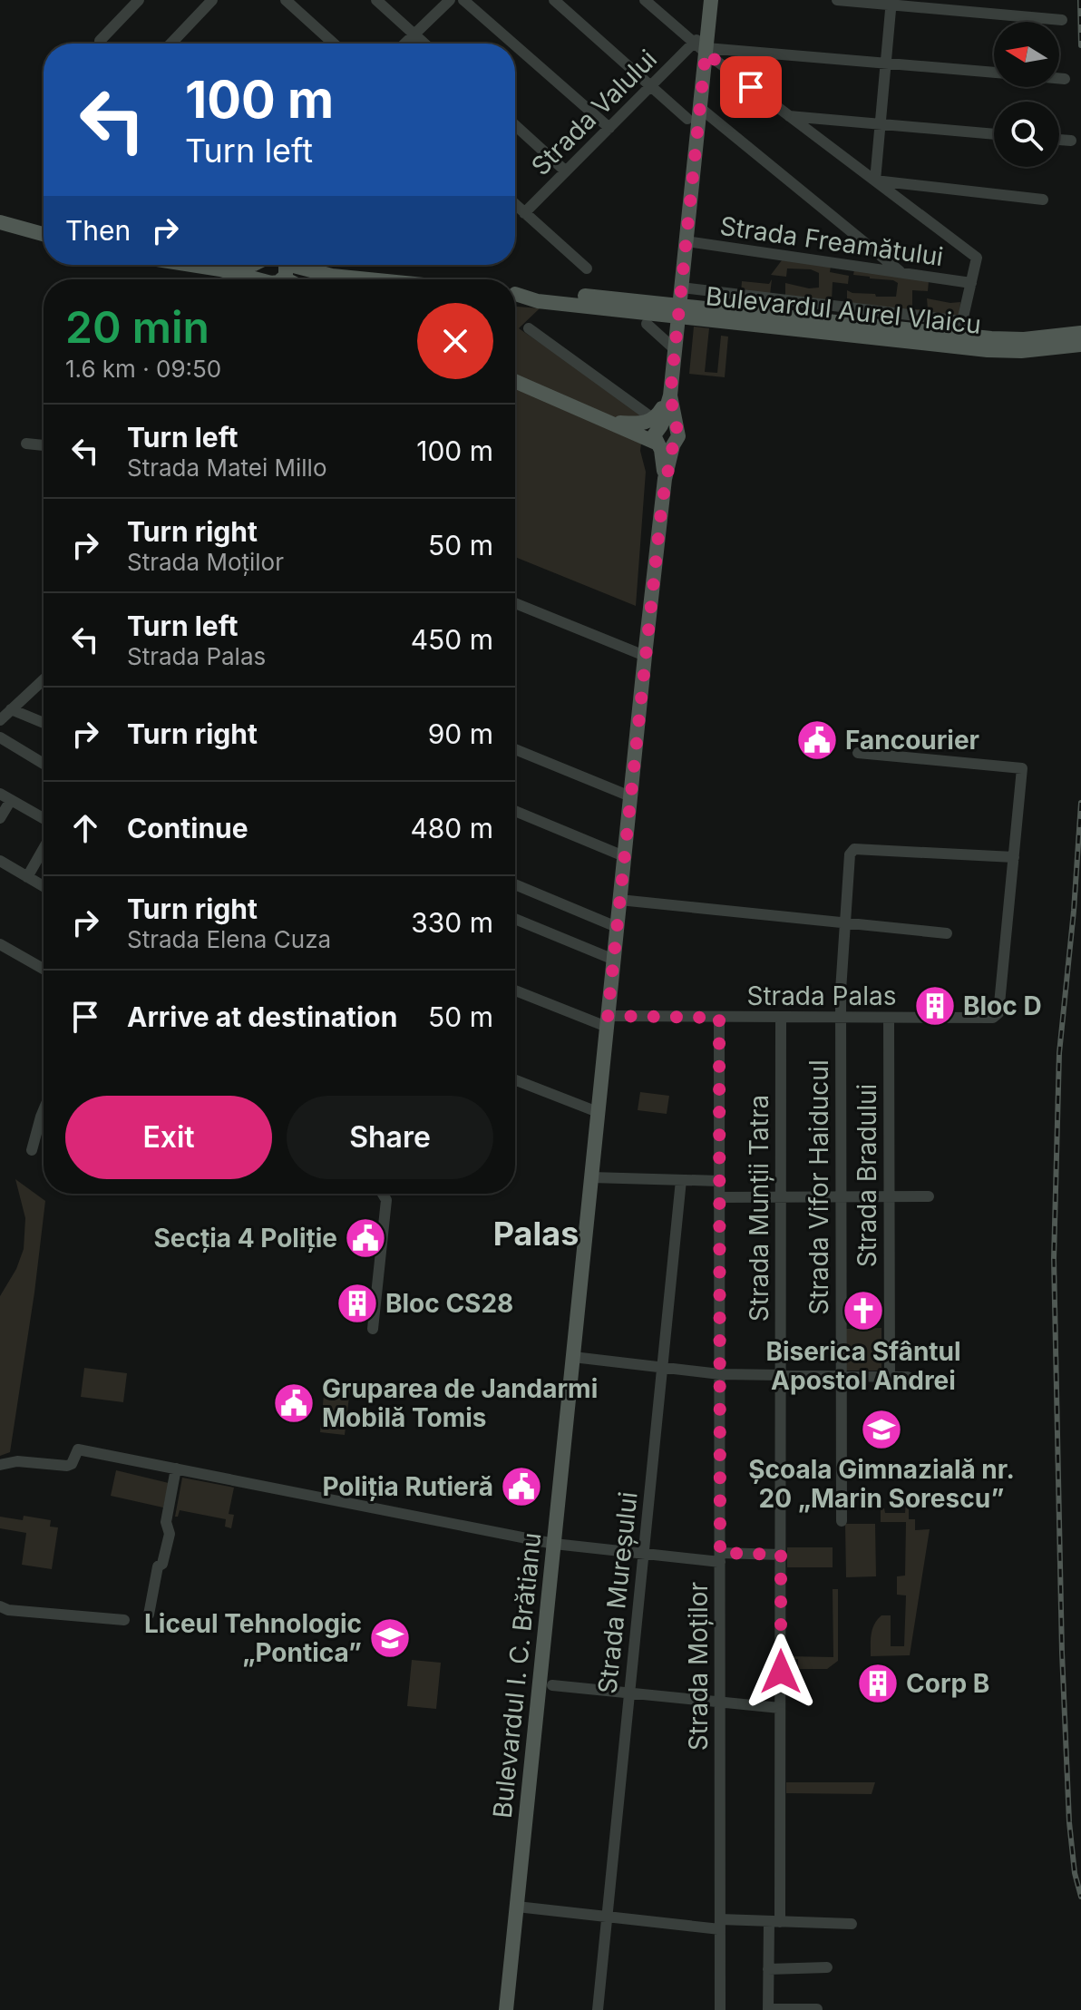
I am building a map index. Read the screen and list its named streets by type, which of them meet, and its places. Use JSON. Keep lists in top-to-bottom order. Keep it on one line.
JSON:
{"streets":{"main road":["Bulevardul Aurel Vlaicu","Bulevardul I. C. Brătianu"],"street":["Strada Valului","Strada Freamătului","Strada Palas","Strada Bradului","Strada Vifor Haiducul","Strada Munții Tatra","Strada Mureșului","Strada Moților"]},"crossings":[["Strada Palas","Strada Bradului"],["Strada Palas","Strada Vifor Haiducul"],["Strada Palas","Strada Munții Tatra"],["Strada Palas","Strada Moților"],["Strada Palas","Bulevardul I. C. Brătianu"]],"districts":["Palas"],"places":{"public building":["Fancourier","Secția 4 Poliție","Gruparea de Jandarmi Mobilă Tomis","Poliția Rutieră"],"building":["Bloc D","Bloc CS28","Corp B"],"church":["Biserica Sfântul Apostol Andrei"],"school or university":["Școala Gimnazială nr. 20 „Marin Sorescu”","Liceul Tehnologic „Pontica”"]},"north":"left","page":{"turn":["100 m","Turn left"],"then":"Then","heading":["20 min","1.6 km · 09:50"],"list":[{"name":"Turn left","note":"Strada Matei Millo","value":"100 m"},{"name":"Turn right","note":"Strada Moților","value":"50 m"},{"name":"Turn left","note":"Strada Palas","value":"450 m"},{"name":"Turn right","value":"90 m"},{"name":"Continue","value":"480 m"},{"name":"Turn right","note":"Strada Elena Cuza","value":"330 m"},{"name":"Arrive at destination","value":"50 m"}],"buttons":["Exit","Share"]}}
